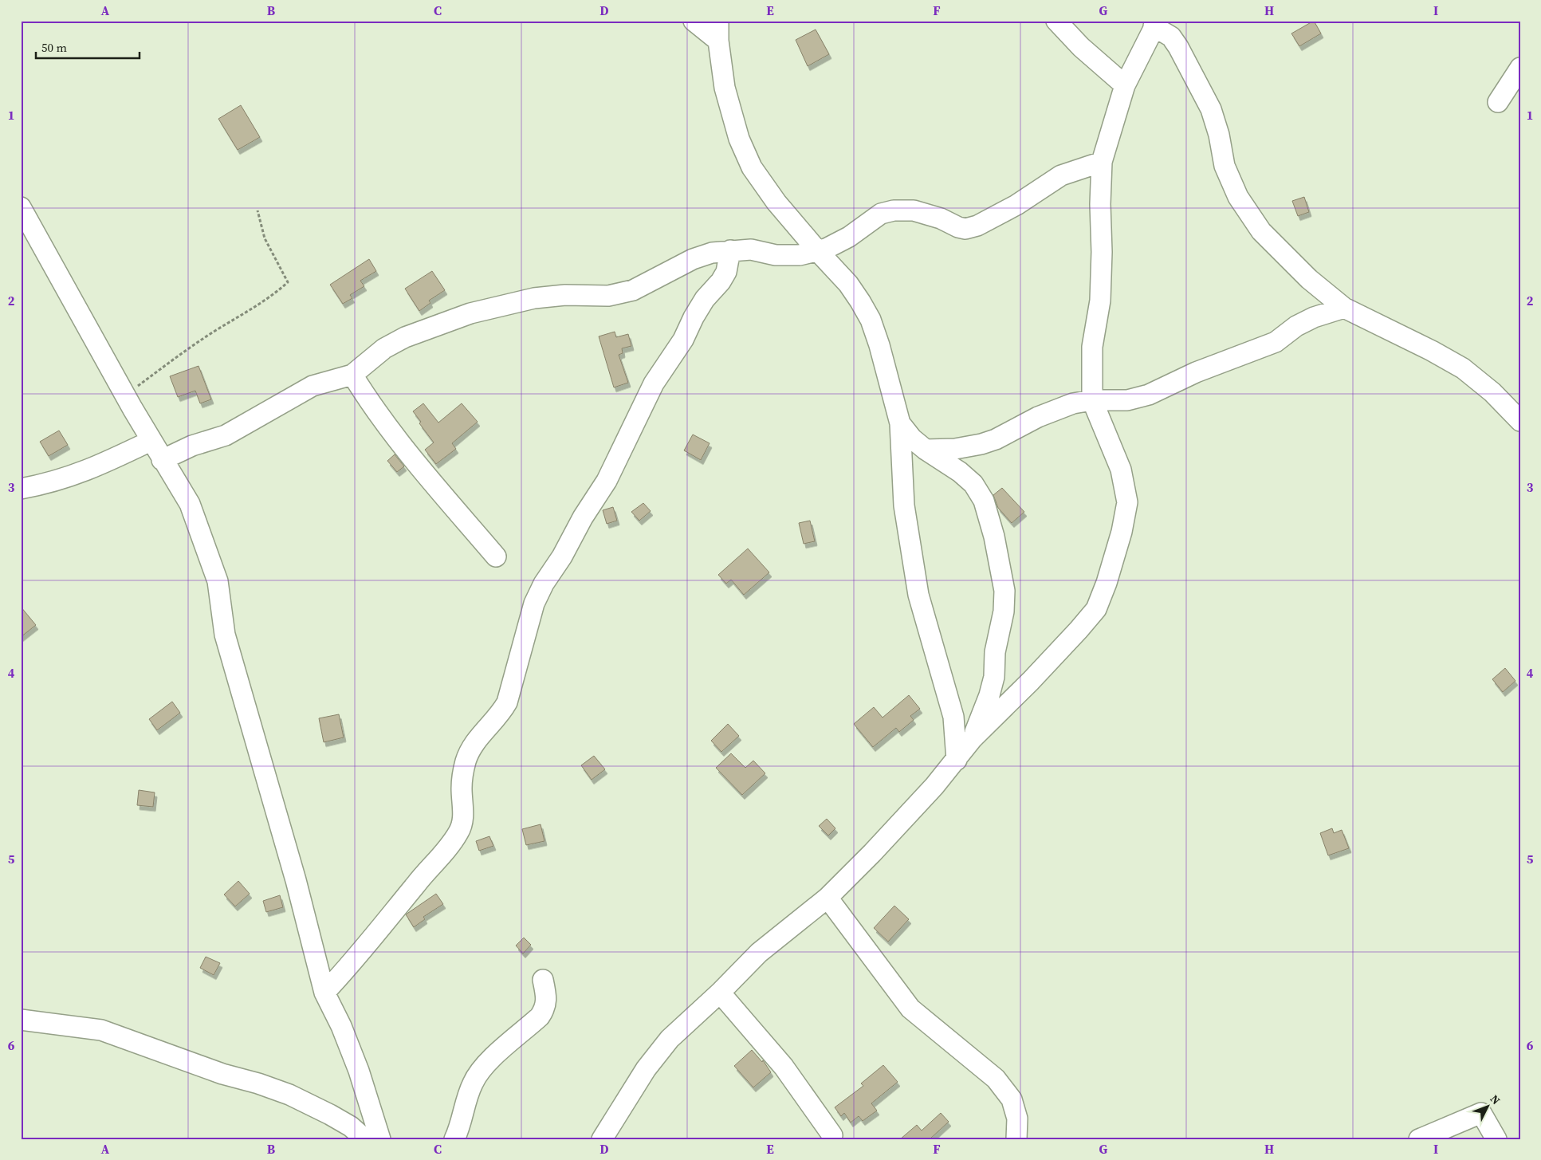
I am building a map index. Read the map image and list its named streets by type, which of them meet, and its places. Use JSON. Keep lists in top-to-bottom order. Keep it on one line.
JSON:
{"scale_bar":"50 m","north":"top right","grid":{"columns":["A","B","C","D","E","F","G","H","I"],"rows":["1","2","3","4","5","6"]}}
